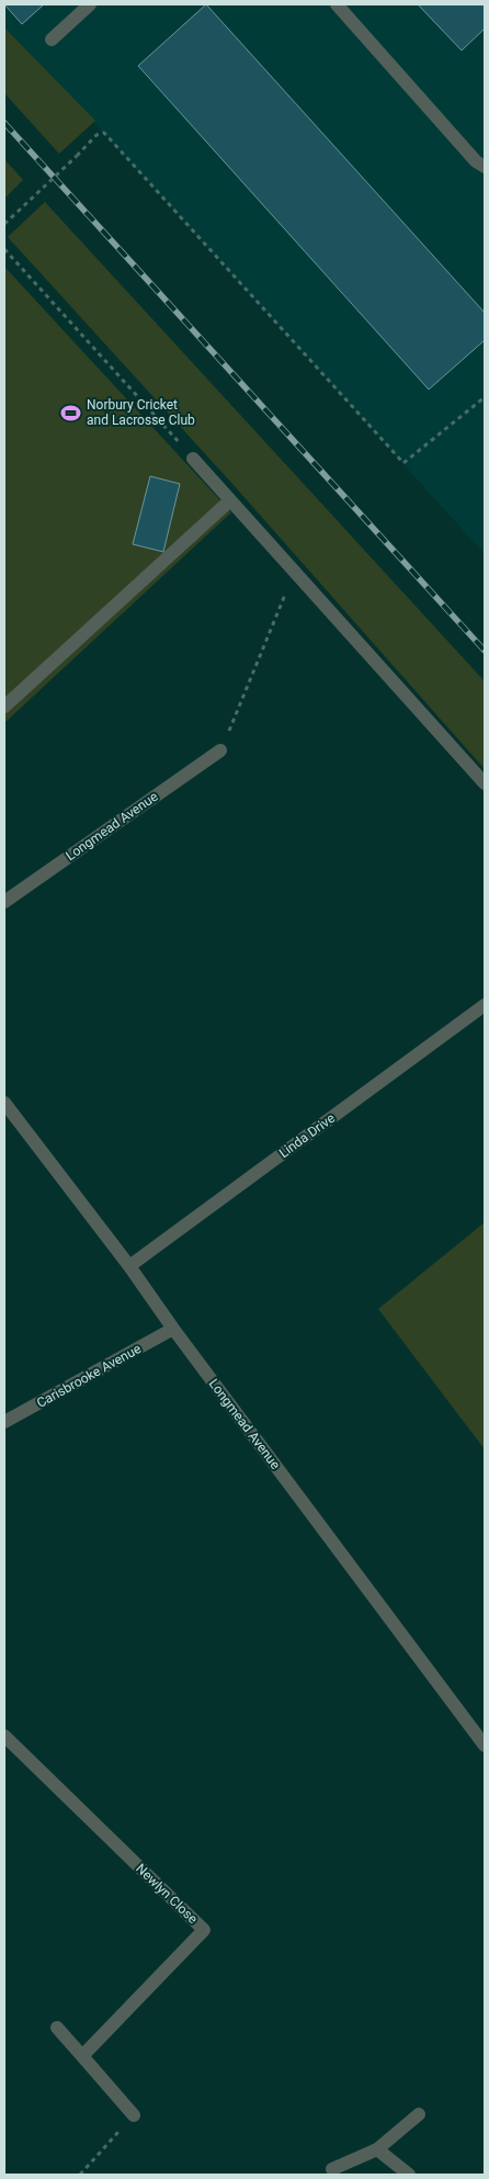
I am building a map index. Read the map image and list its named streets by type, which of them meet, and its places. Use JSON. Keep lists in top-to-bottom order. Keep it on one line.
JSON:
{"streets":{"street":["Longmead Avenue","Linda Drive","Carisbrooke Avenue","Newlyn Close"]},"crossings":[["Longmead Avenue","Linda Drive"],["Longmead Avenue","Carisbrooke Avenue"]],"places":{"sports":["Norbury Cricket and Lacrosse Club"]}}
